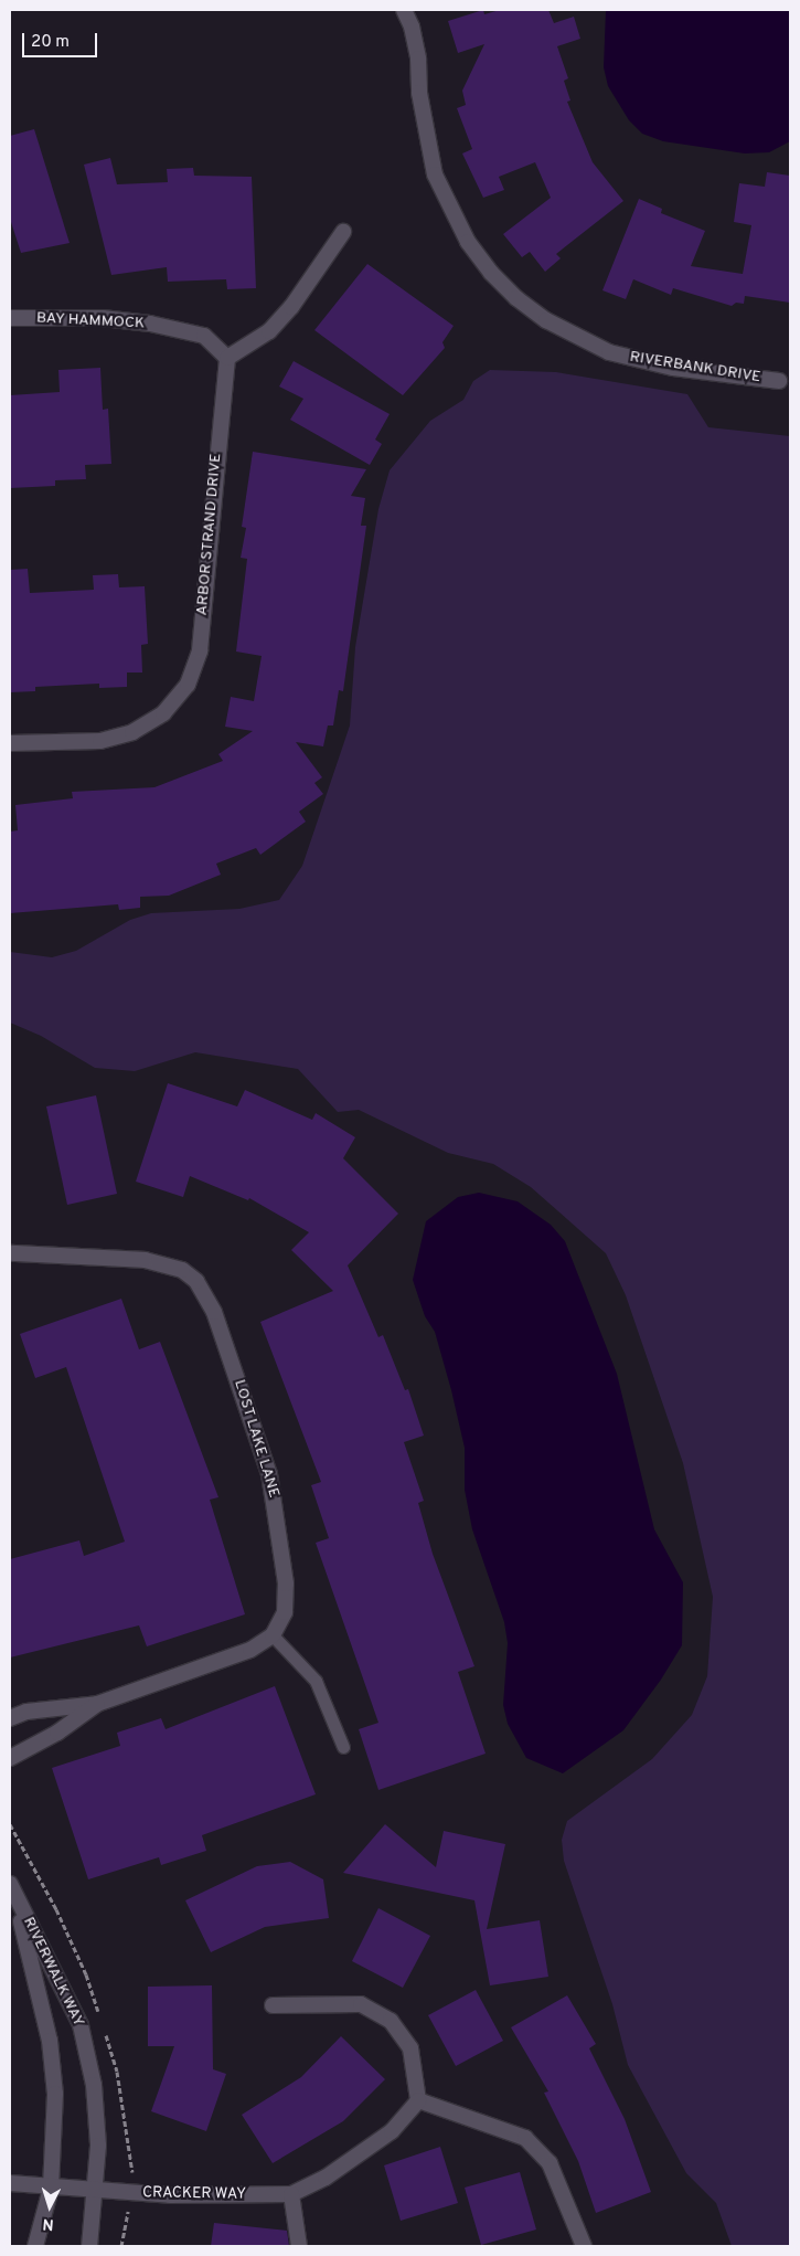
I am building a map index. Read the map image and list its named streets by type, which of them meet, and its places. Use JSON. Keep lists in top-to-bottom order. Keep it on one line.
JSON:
{"streets":{"street":["BAY HAMMOCK","RIVERBANK DRIVE","ARBOR STRAND DRIVE","LOST LAKE LANE","RIVERWALK WAY","CRACKER WAY"]},"crossings":[["BAY HAMMOCK","ARBOR STRAND DRIVE"],["RIVERWALK WAY","CRACKER WAY"]],"scale_bar":"20 m","north":"bottom"}
